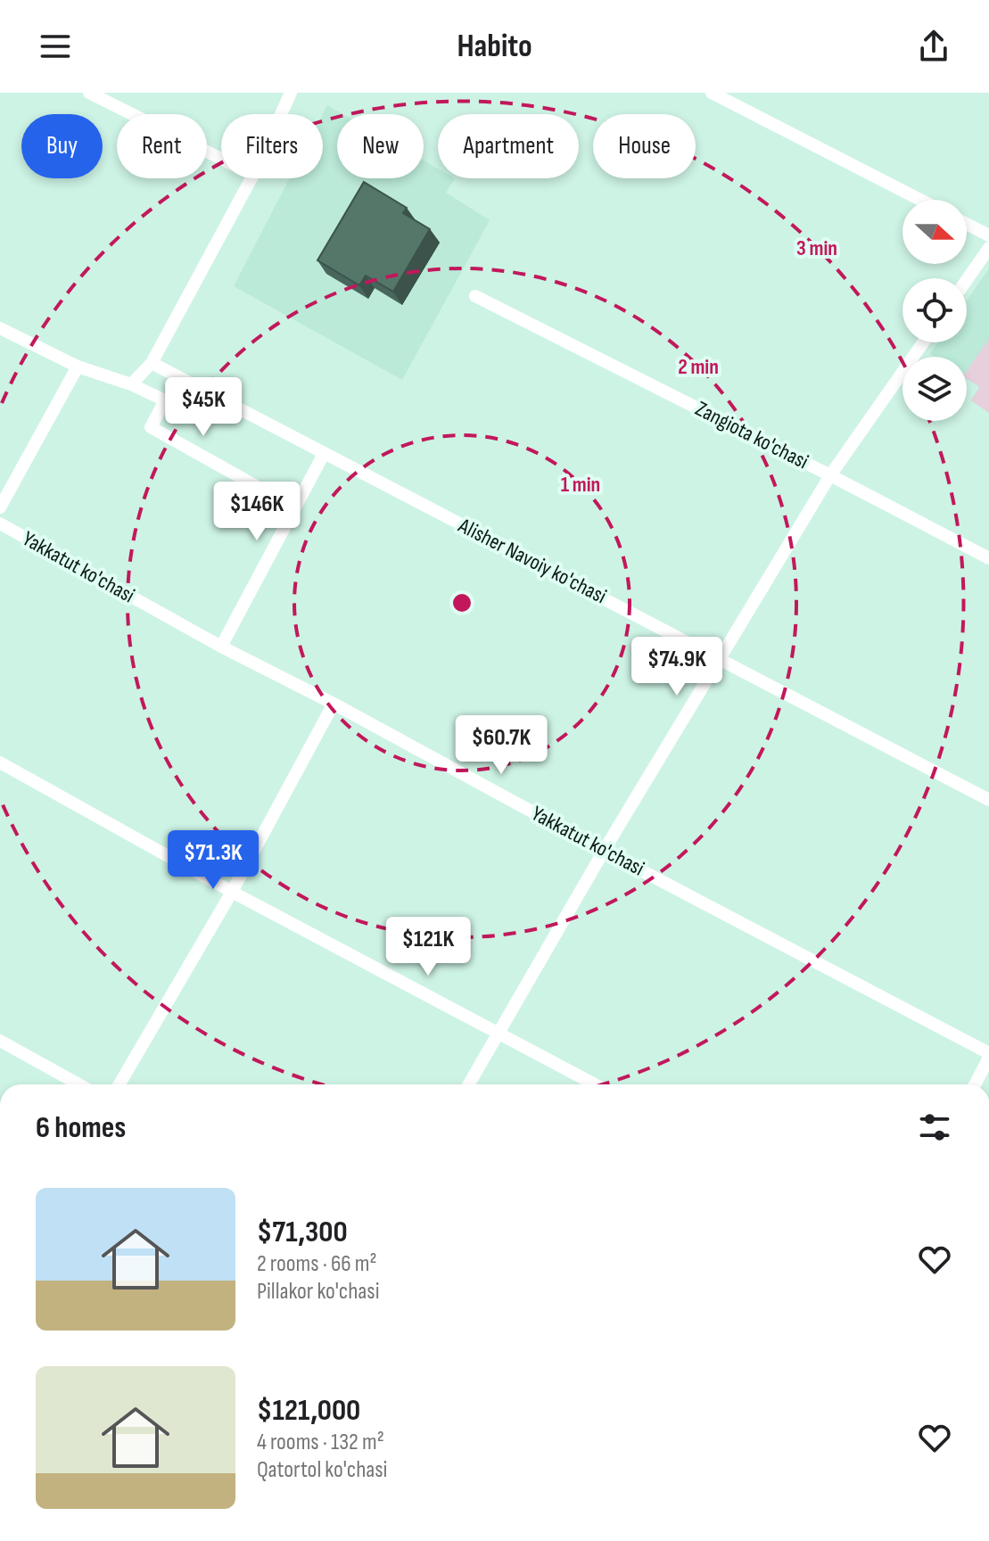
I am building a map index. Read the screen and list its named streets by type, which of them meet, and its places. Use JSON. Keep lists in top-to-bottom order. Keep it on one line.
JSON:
{"streets":{"street":["Zangiota ko'chasi","Alisher Navoiy ko'chasi","Yakkatut ko'chasi"]},"north":"right","page":{"header":"Habito","chip":["Buy","Rent","Filters","New","Apartment","House"],"price":["$45K","$146K","$74.9K","$60.7K","$71.3K","$121K"],"heading":"6 homes","list":[{"name":"$71,300","note":"2 rooms · 66 m² · Pillakor ko'chasi"},{"name":"$121,000","note":"4 rooms · 132 m² · Qatortol ko'chasi"}]},"rings":["3 min","2 min","1 min"]}
